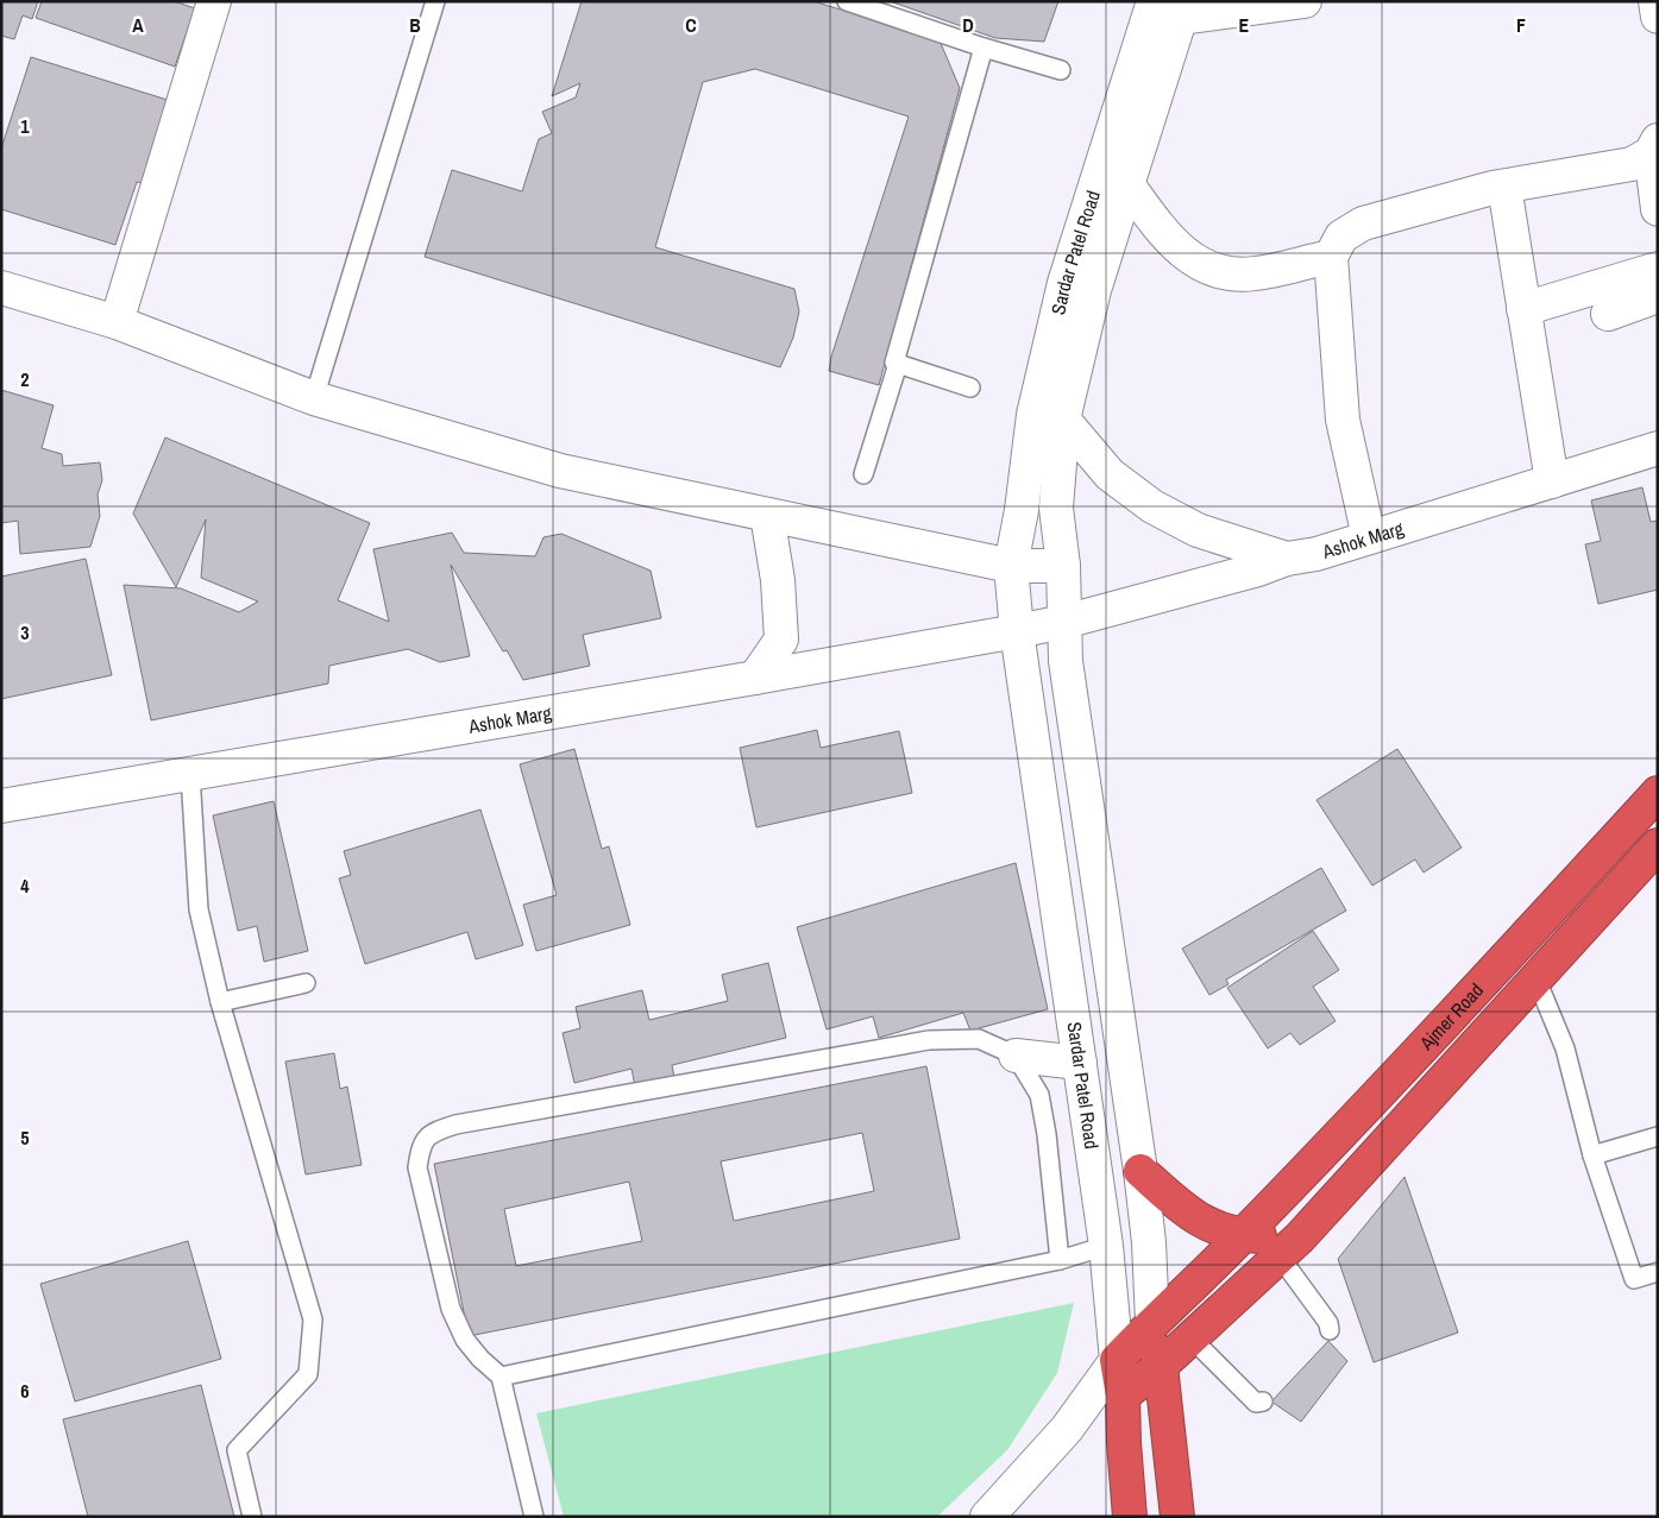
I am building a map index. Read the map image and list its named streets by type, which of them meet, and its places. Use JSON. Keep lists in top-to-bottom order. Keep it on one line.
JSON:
{"streets":{"highway":["Sardar Patel Road","Ajmer Road"],"street":["Ashok Marg"]},"crossings":[["Sardar Patel Road","Ashok Marg"],["Sardar Patel Road","Ajmer Road"]],"grid":{"columns":["A","B","C","D","E","F"],"rows":["1","2","3","4","5","6"]}}
